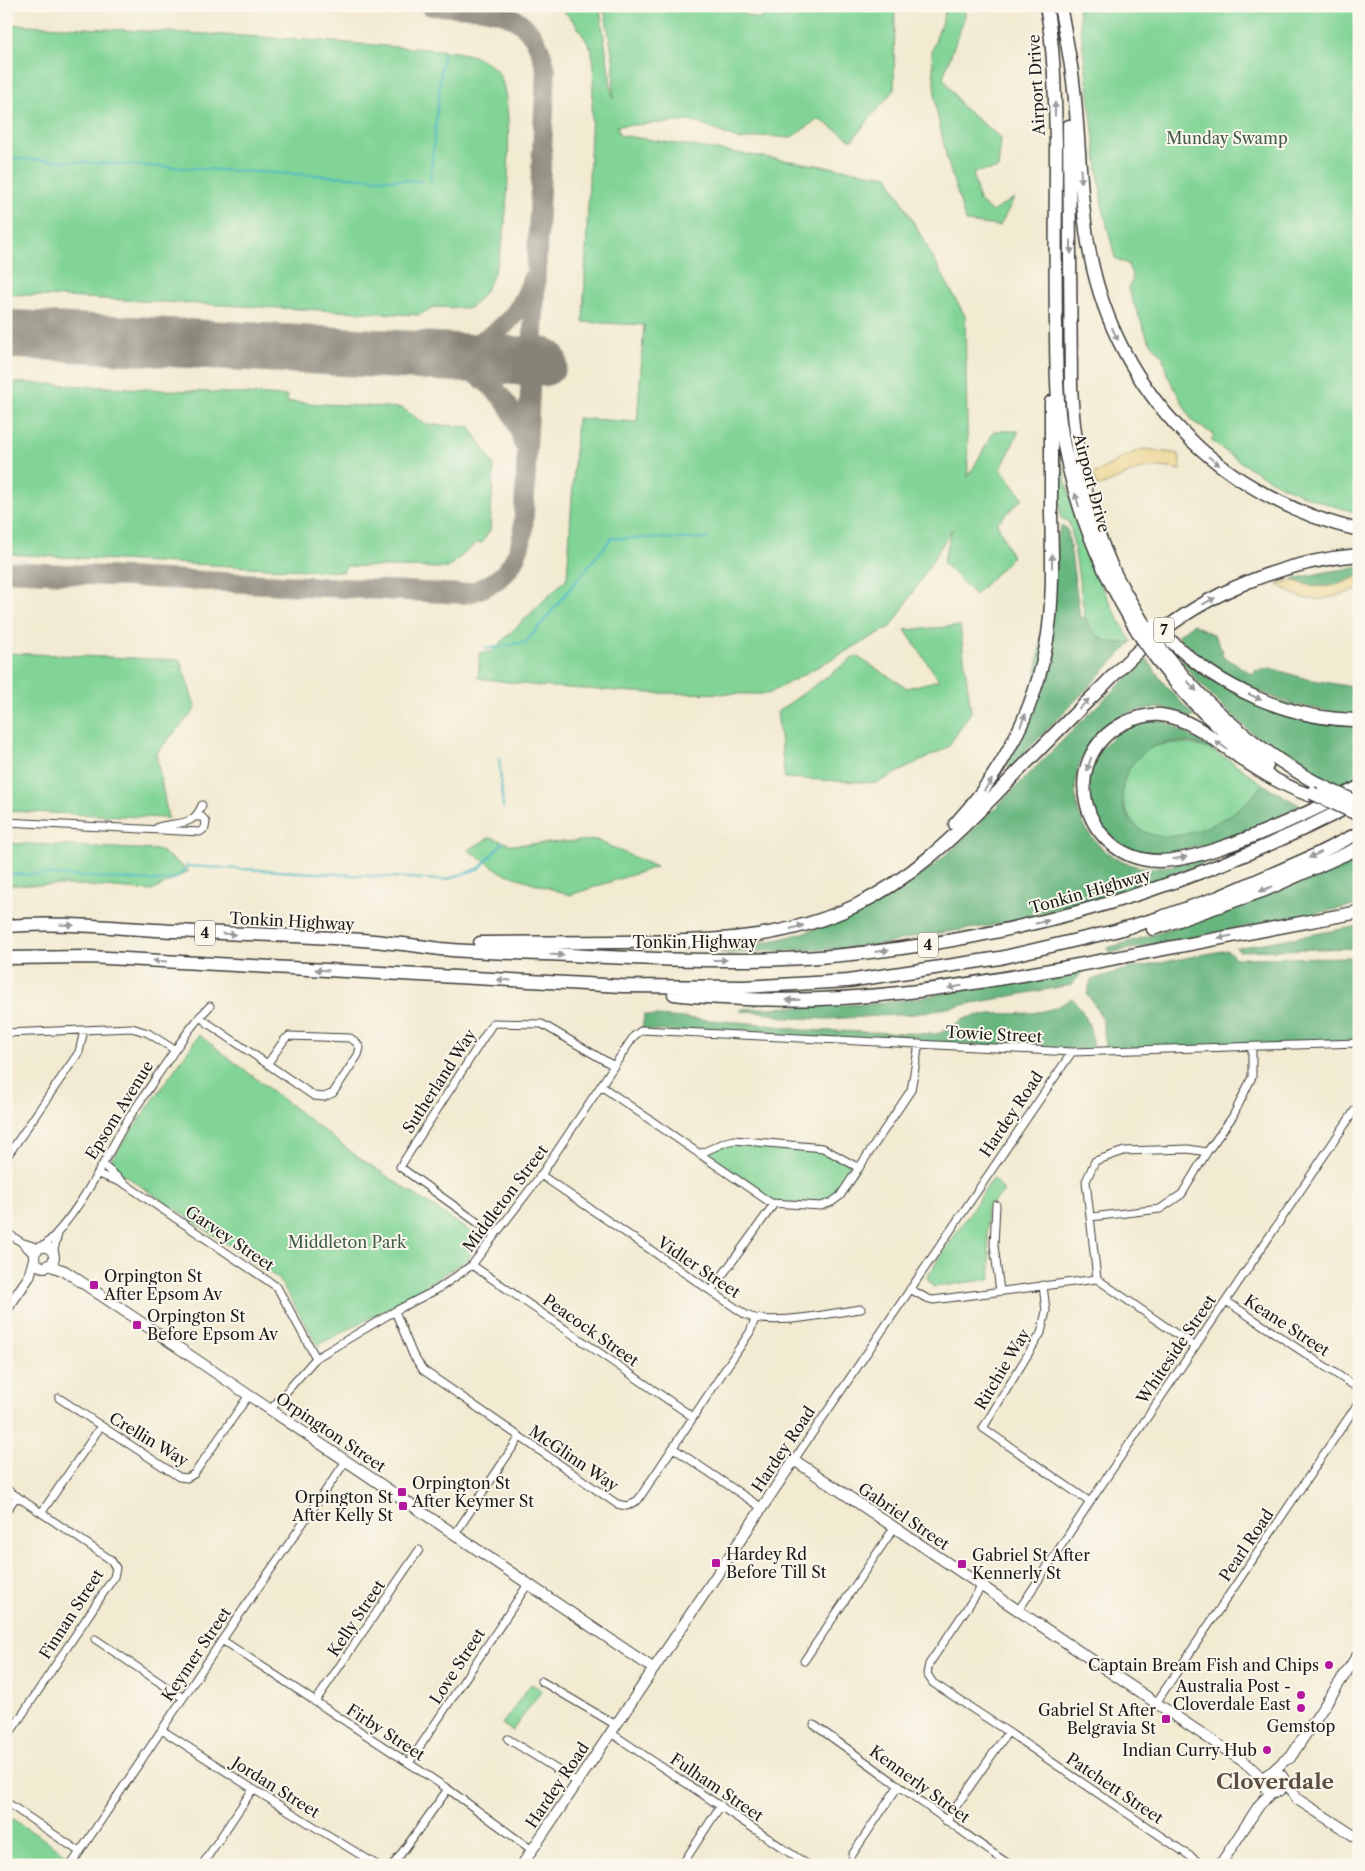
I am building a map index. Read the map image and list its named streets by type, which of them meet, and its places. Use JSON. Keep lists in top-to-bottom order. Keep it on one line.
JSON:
{"streets":{"highway":["Airport Drive","7","Tonkin Highway","4"],"street":["Towie Street","Sutherland Way","Epsom Avenue","Hardey Road","Middleton Street","Garvey Street","Vidler Street","Keane Street","Peacock Street","Whiteside Street","Ritchie Way","Orpington Street","Crellin Way","McGlinn Way","Gabriel Street","Pearl Road","Finnan Street","Kelly Street","Keymer Street","Love Street","Firby Street","Kennerly Street","Jordan Street","Fulham Street","Patchett Street"]},"crossings":[["Towie Street","Hardey Road"],["Towie Street","Middleton Street"],["Sutherland Way","Middleton Street"],["Epsom Avenue","Garvey Street"],["Epsom Avenue","Orpington Street"],["Hardey Road","Orpington Street"],["Hardey Road","Gabriel Street"],["Hardey Road","Firby Street"],["Hardey Road","Fulham Street"],["Middleton Street","Garvey Street"],["Middleton Street","Vidler Street"],["Middleton Street","Peacock Street"],["Middleton Street","Orpington Street"],["Middleton Street","McGlinn Way"],["Vidler Street","McGlinn Way"],["Keane Street","Whiteside Street"],["Peacock Street","McGlinn Way"],["Whiteside Street","Ritchie Way"],["Whiteside Street","Gabriel Street"],["Orpington Street","Crellin Way"],["Orpington Street","Keymer Street"],["Orpington Street","Love Street"],["Gabriel Street","Pearl Road"],["Gabriel Street","Patchett Street"],["Kelly Street","Firby Street"],["Keymer Street","Firby Street"],["Keymer Street","Jordan Street"],["Love Street","Firby Street"]],"districts":["Cloverdale"],"parks":["Munday Swamp","Middleton Park"],"places":{"transit":["Orpington St After Epsom Av","Orpington St Before Epsom Av","Orpington St After Keymer St","Orpington St After Kelly St","Hardey Rd Before Till St","Gabriel St After Kennerly St","Gabriel St After Belgravia St"],"other":["Captain Bream Fish and Chips","Australia Post - Cloverdale East","Gemstop","Indian Curry Hub"]}}
